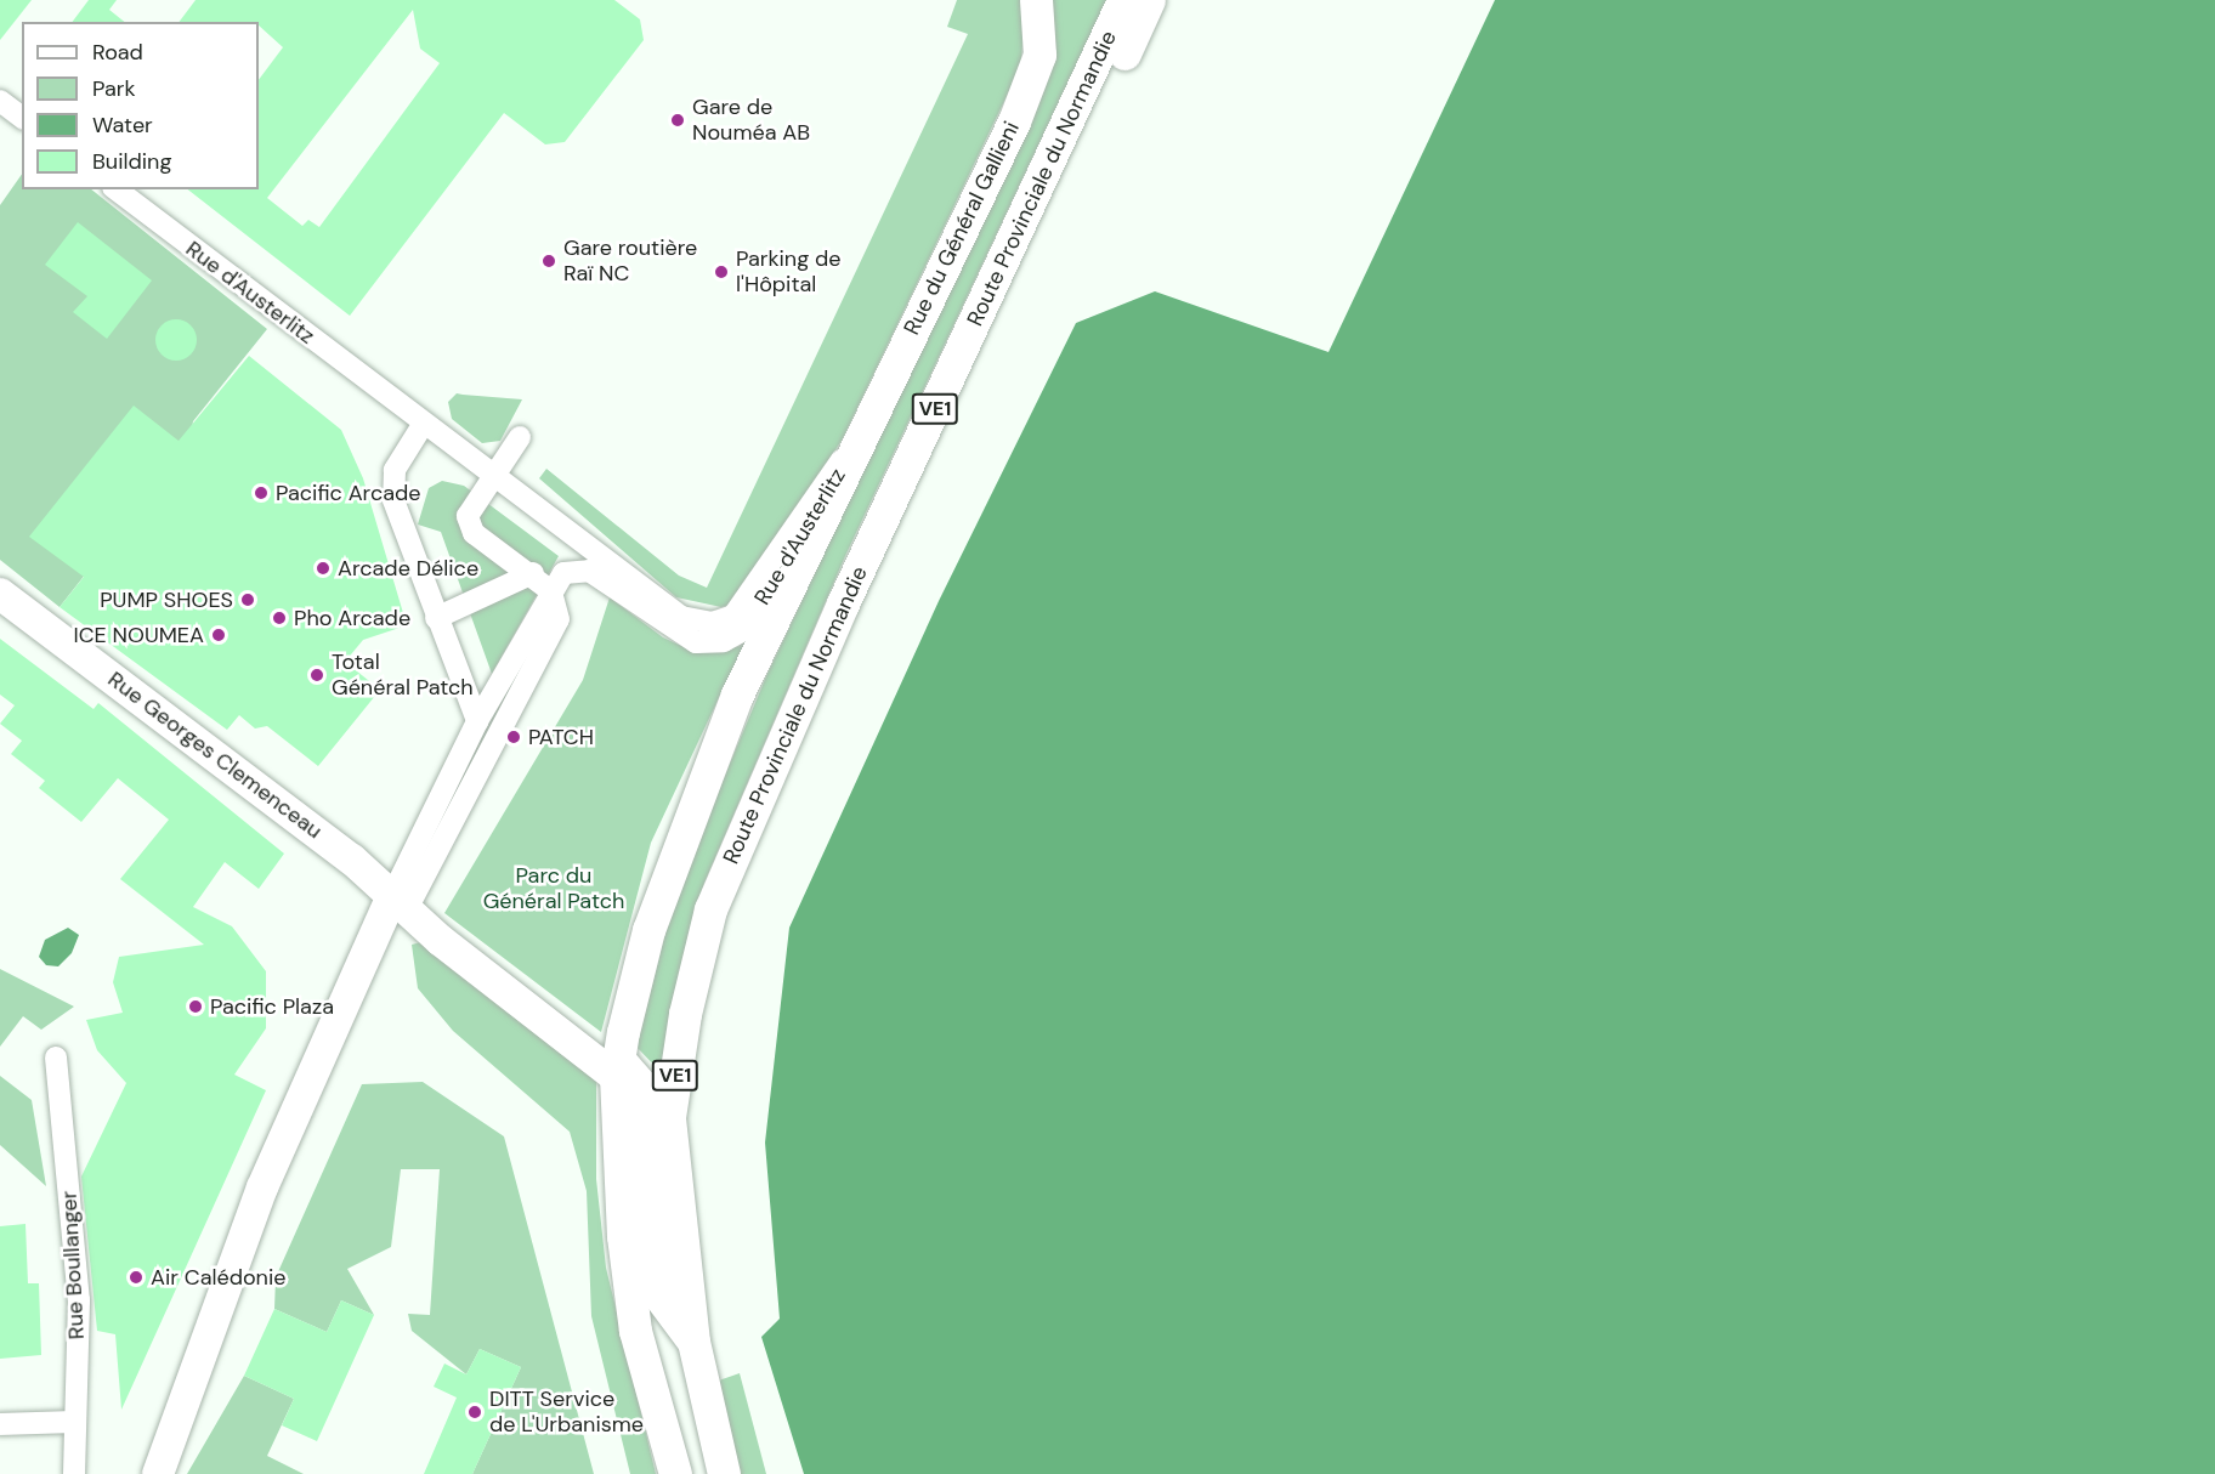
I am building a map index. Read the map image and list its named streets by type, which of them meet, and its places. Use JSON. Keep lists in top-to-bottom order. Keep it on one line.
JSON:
{"streets":{"main road":["Route Provinciale du Normandie","Rue du Général Gallieni","VE1"],"street":["Rue d'Austerlitz","Rue Georges Clemenceau","Rue Boullanger"]},"crossings":[["Rue du Général Gallieni","Rue d'Austerlitz"],["Rue du Général Gallieni","VE1"],["Rue d'Austerlitz","VE1"],["VE1","Rue Georges Clemenceau"]],"parks":["Parc du Général Patch"],"places":["Gare de Nouméa AB","Gare routière Raï NC","Parking de l'Hôpital","Pacific Arcade","Arcade Délice","PUMP SHOES","Pho Arcade","ICE NOUMEA","Total Général Patch","PATCH","Pacific Plaza","Air Calédonie","DITT Service de L'Urbanisme"],"legend":["Road","Park","Water","Building"]}
